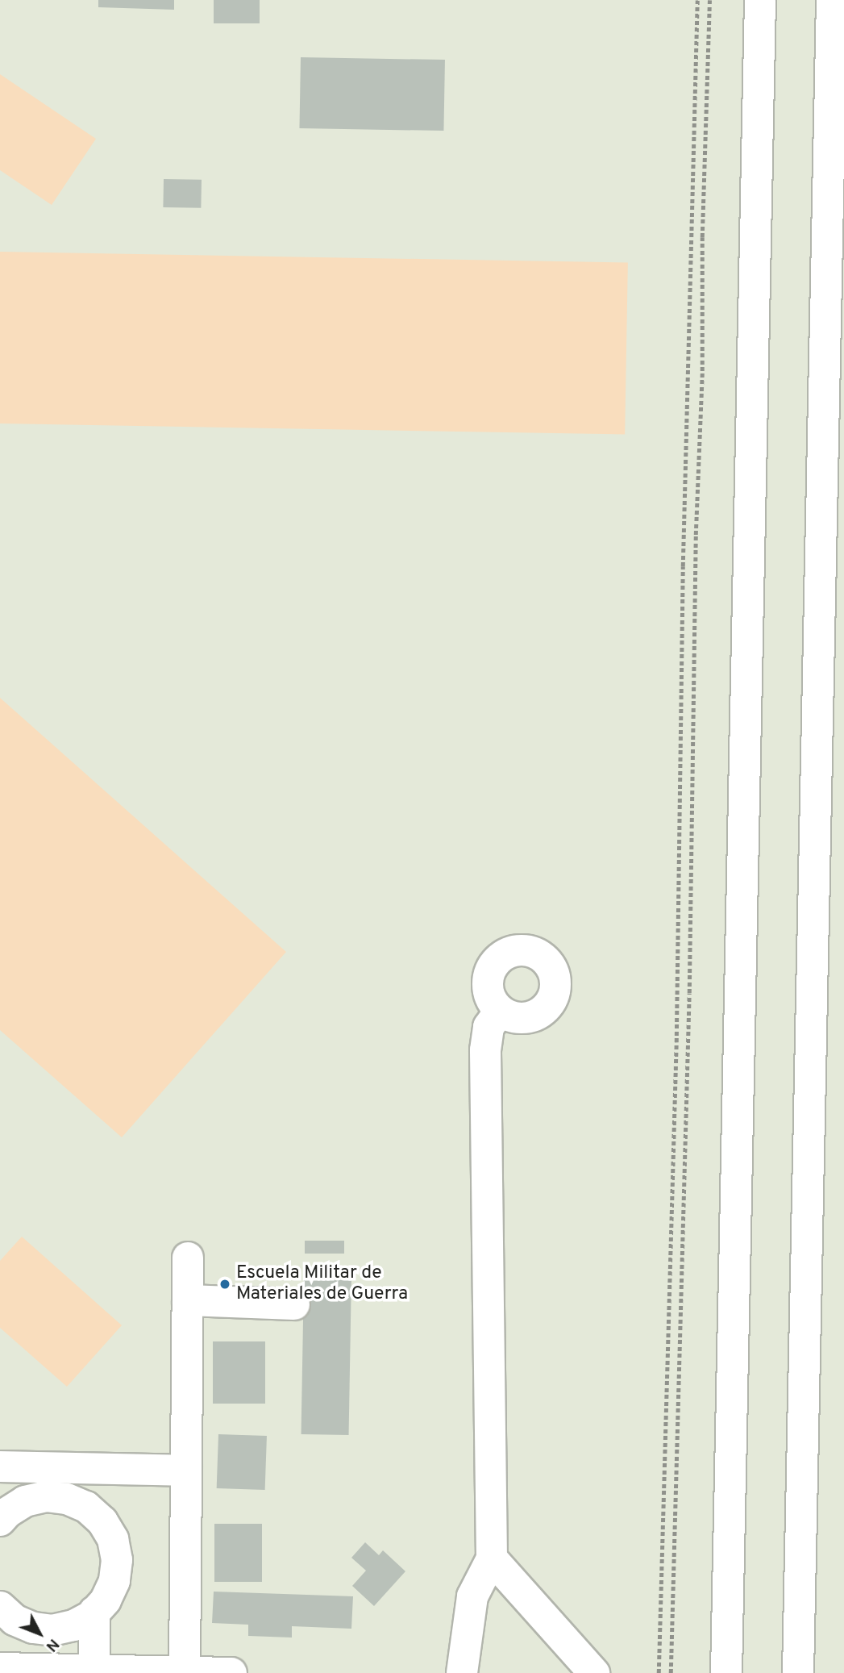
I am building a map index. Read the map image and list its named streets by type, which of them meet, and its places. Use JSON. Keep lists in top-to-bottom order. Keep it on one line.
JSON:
{"places":["Escuela Militar de Materiales de Guerra"],"north":"bottom right"}
